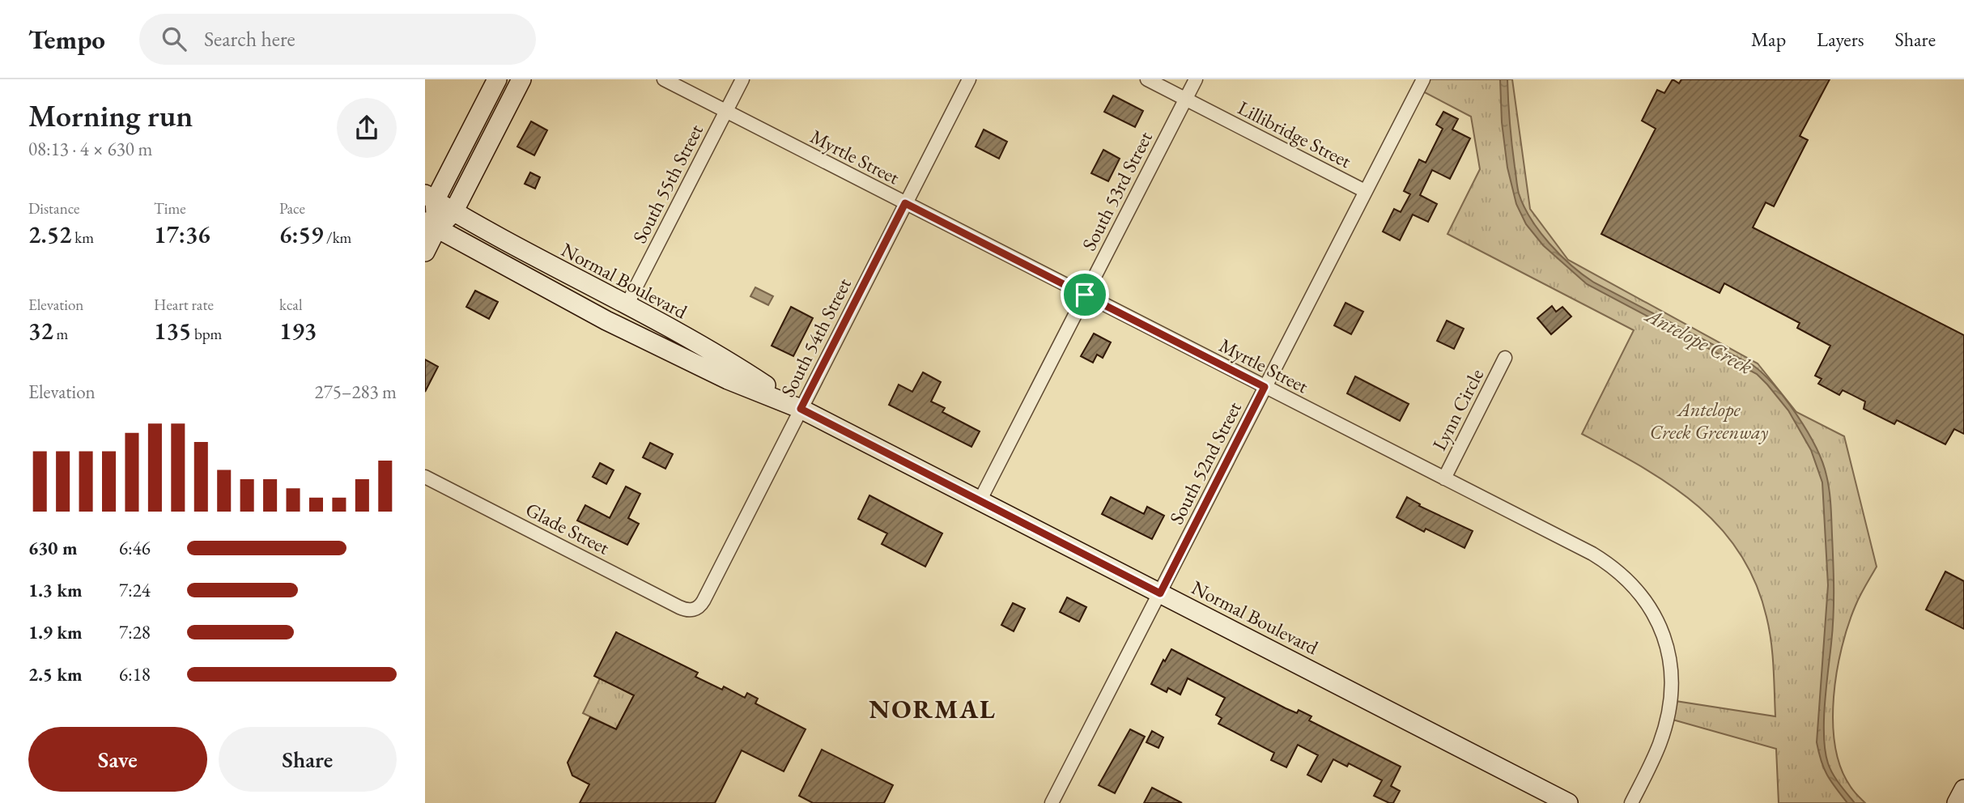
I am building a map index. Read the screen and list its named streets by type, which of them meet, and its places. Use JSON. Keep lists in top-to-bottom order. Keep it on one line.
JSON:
{"streets":{"main road":["Normal Boulevard"],"street":["Lillibridge Street","Myrtle Street","South 55th Street","South 53rd Street","South 54th Street","Lynn Circle","South 52nd Street","Glade Street"]},"crossings":[["Lillibridge Street","South 53rd Street"],["Lillibridge Street","South 52nd Street"],["Myrtle Street","South 55th Street"],["Myrtle Street","South 53rd Street"],["Myrtle Street","South 54th Street"],["Myrtle Street","Lynn Circle"],["Myrtle Street","South 52nd Street"],["South 55th Street","Normal Boulevard"],["South 53rd Street","Normal Boulevard"],["Normal Boulevard","South 54th Street"],["Normal Boulevard","South 52nd Street"],["South 54th Street","Glade Street"]],"districts":["NORMAL"],"water":["Antelope Creek"],"parks":["Antelope Creek Greenway"],"page":{"header":"Tempo","search":"Search here","nav":["Map","Layers","Share"],"heading":["Morning run","08:13 · 4 × 630 m"],"stats":[["Distance","2.52 km"],["Time","17:36"],["Pace","6:59 /km"],["Elevation","32 m"],["Heart rate","135 bpm"],["kcal","193"]],"chart":["Elevation","275–283 m"],"list":[{"name":"630 m","note":"6:46"},{"name":"1.3 km","note":"7:24"},{"name":"1.9 km","note":"7:28"},{"name":"2.5 km","note":"6:18"}],"buttons":["Save","Share"]}}
